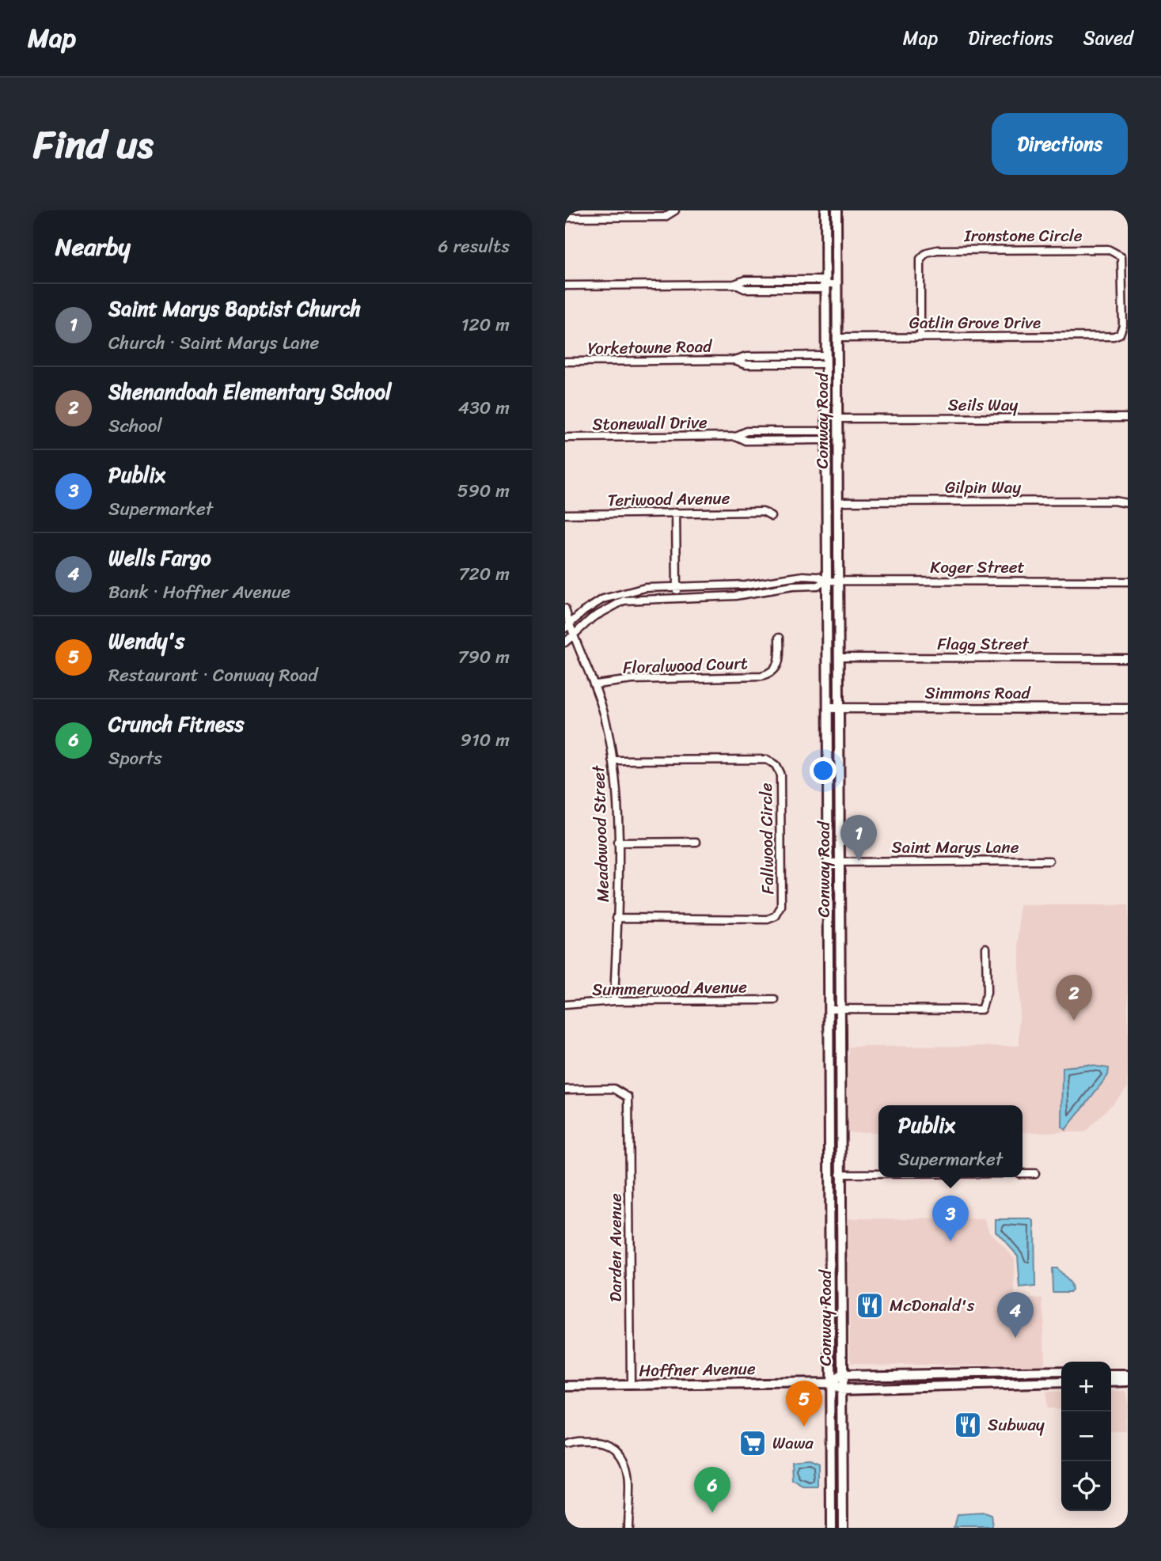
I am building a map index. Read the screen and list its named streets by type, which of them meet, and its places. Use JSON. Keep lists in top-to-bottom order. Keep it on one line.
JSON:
{"streets":{"main road":["Conway Road","Hoffner Avenue"],"street":["Ironstone Circle","Gatlin Grove Drive","Yorketowne Road","Seils Way","Stonewall Drive","Gilpin Way","Teriwood Avenue","Koger Street","Flagg Street","Floralwood Court","Simmons Road","Meadowood Street","Fallwood Circle","Saint Marys Lane","Summerwood Avenue","Darden Avenue"]},"crossings":[["Ironstone Circle","Gatlin Grove Drive"],["Gatlin Grove Drive","Conway Road"],["Yorketowne Road","Conway Road"],["Seils Way","Conway Road"],["Conway Road","Stonewall Drive"],["Conway Road","Gilpin Way"],["Conway Road","Koger Street"],["Conway Road","Flagg Street"],["Conway Road","Simmons Road"],["Conway Road","Saint Marys Lane"],["Conway Road","Hoffner Avenue"],["Floralwood Court","Meadowood Street"],["Meadowood Street","Fallwood Circle"],["Meadowood Street","Summerwood Avenue"],["Darden Avenue","Hoffner Avenue"]],"places":{"restaurant":["McDonald's","Subway"],"supermarket":["Wawa"]},"page":{"header":"Map","nav":["Map","Directions","Saved"],"title":"Find us","buttons":"Directions","heading":["Nearby","6 results"],"list":[{"mark":"1","name":"Saint Marys Baptist Church","note":"Church · Saint Marys Lane","value":"120 m"},{"mark":"2","name":"Shenandoah Elementary School","note":"School","value":"430 m"},{"mark":"3","name":"Publix","note":"Supermarket","value":"590 m"},{"mark":"4","name":"Wells Fargo","note":"Bank · Hoffner Avenue","value":"720 m"},{"mark":"5","name":"Wendy's","note":"Restaurant · Conway Road","value":"790 m"},{"mark":"6","name":"Crunch Fitness","note":"Sports","value":"910 m"}],"pins":["1","2","3","4","5","6"],"popup":["Publix","Supermarket"],"map_buttons":["+","−"]}}
